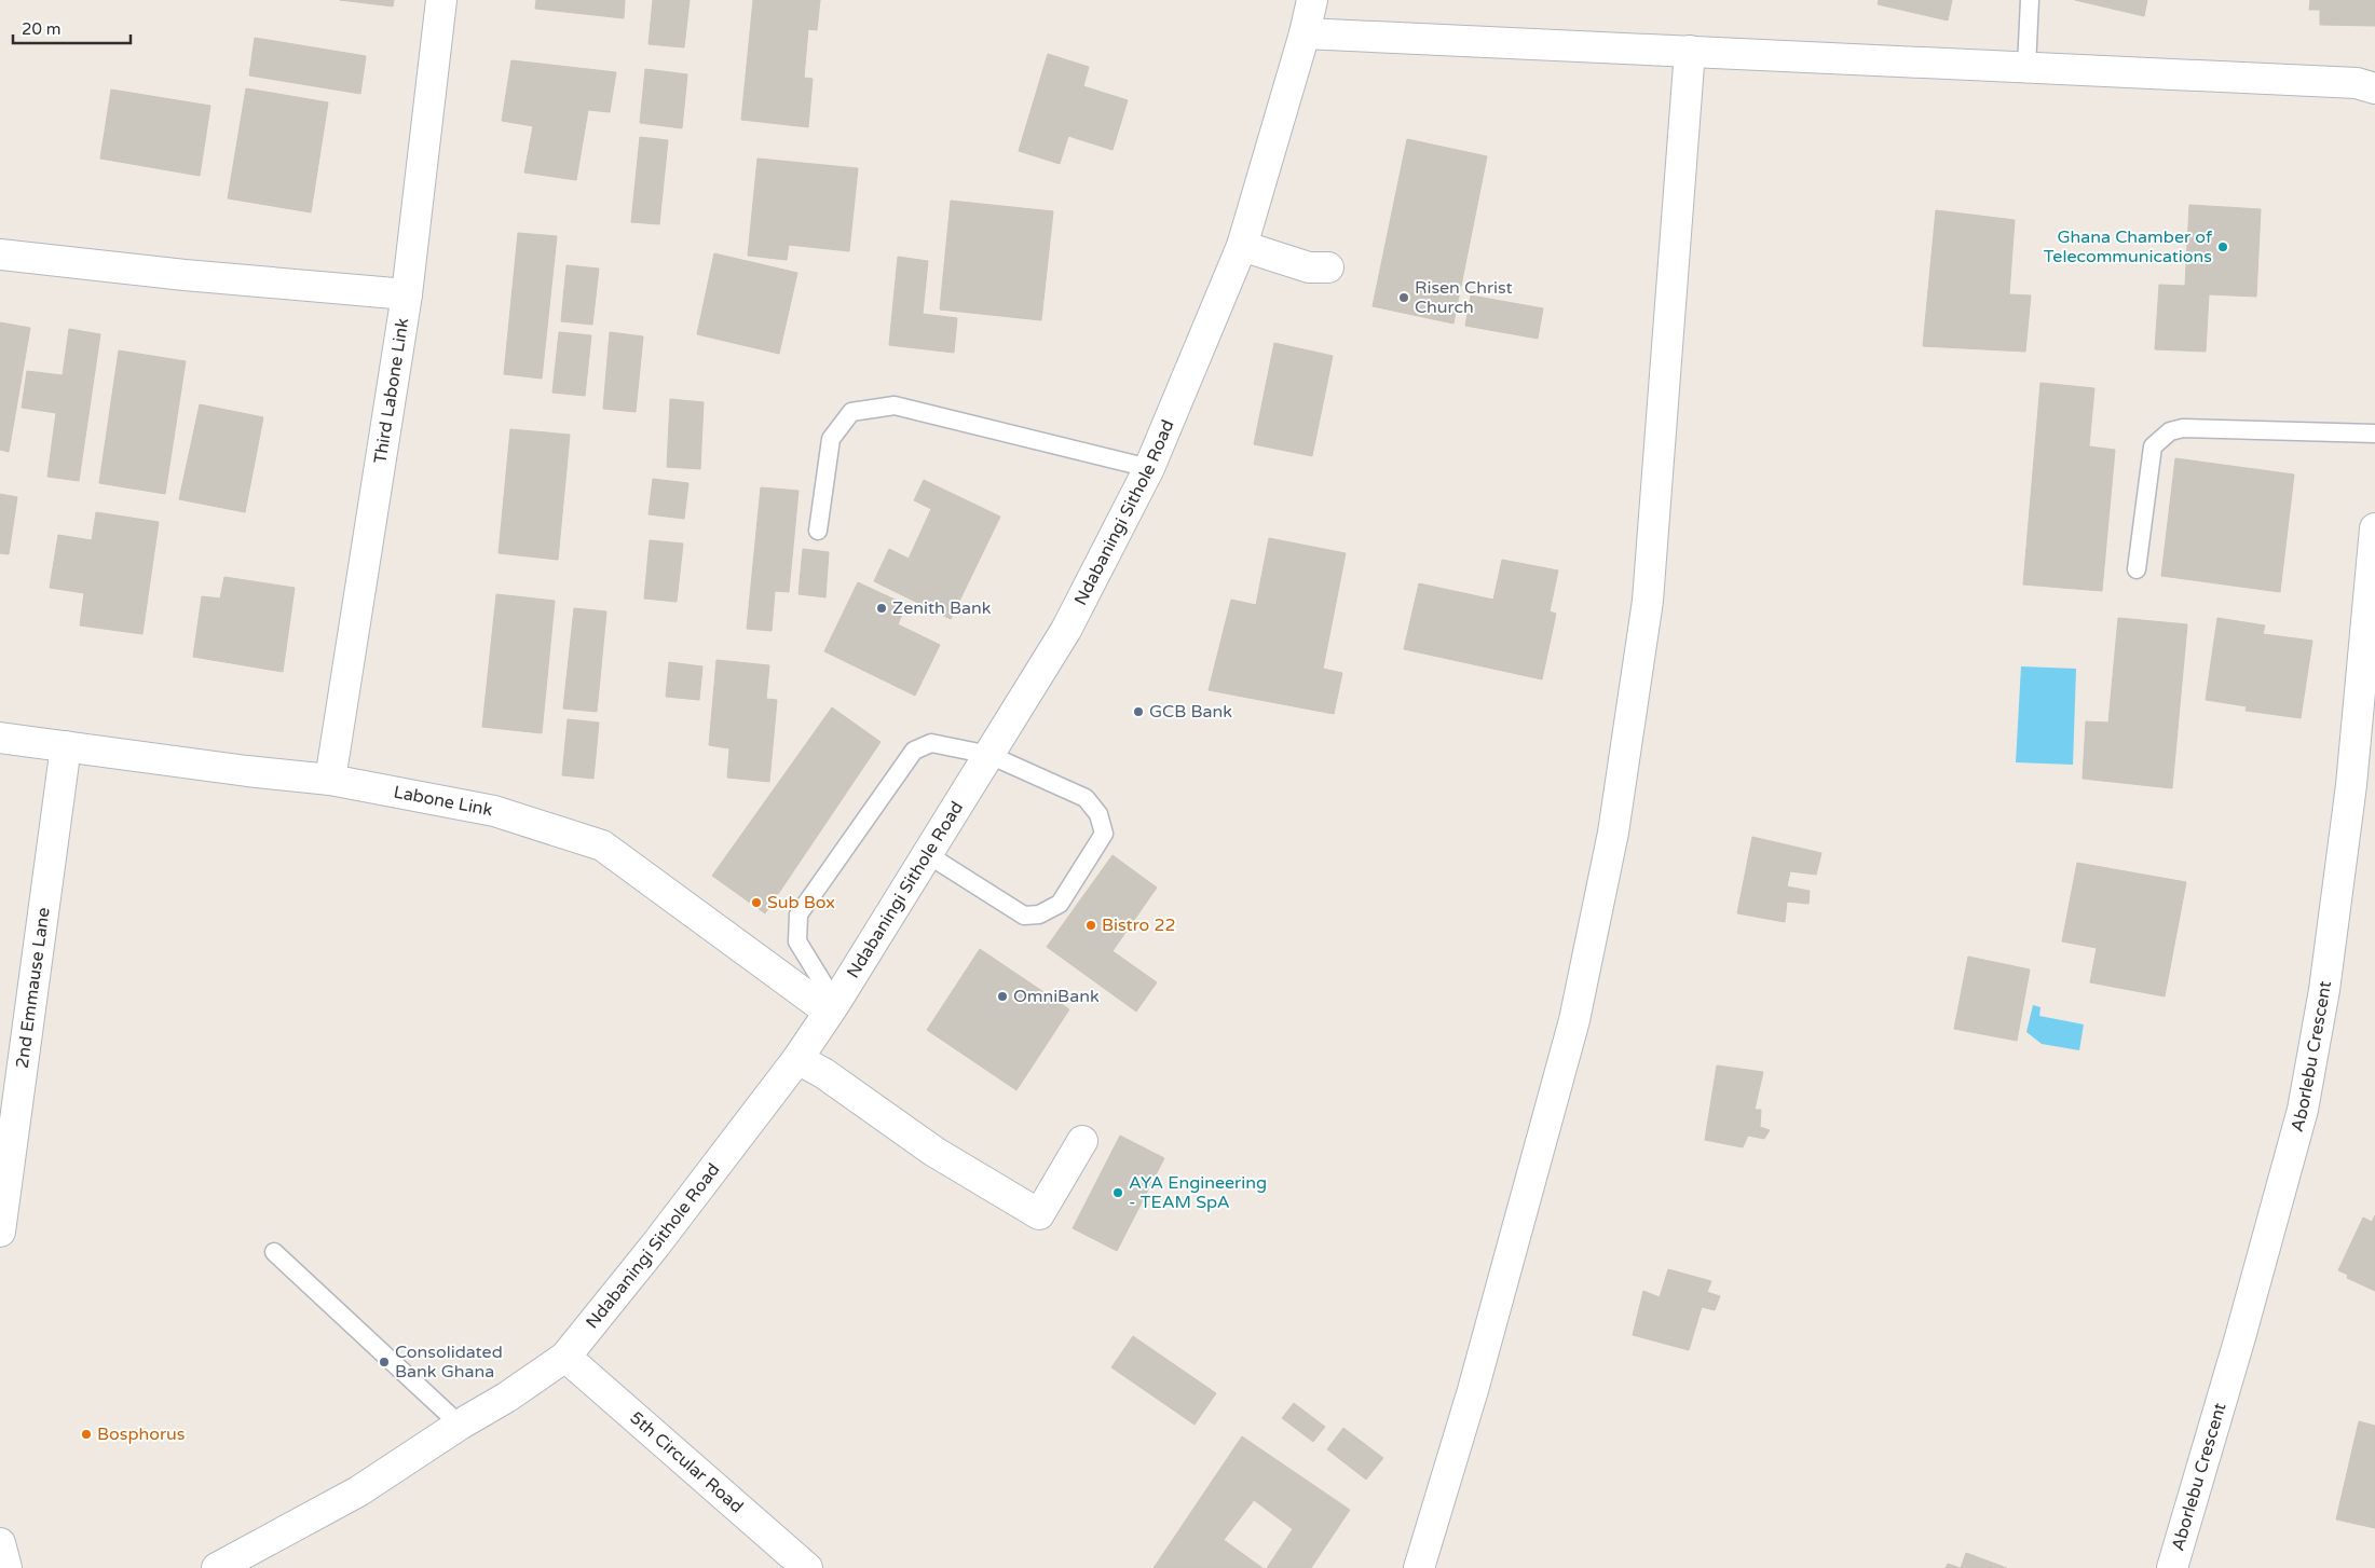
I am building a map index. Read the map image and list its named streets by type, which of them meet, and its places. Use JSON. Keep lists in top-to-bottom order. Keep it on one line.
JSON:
{"streets":{"street":["Third Labone Link","Ndabaningi Sithole Road","Labone Link","2nd Emmause Lane","Aborlebu Crescent","5th Circular Road"]},"crossings":[["Third Labone Link","Labone Link"],["Ndabaningi Sithole Road","Labone Link"],["Ndabaningi Sithole Road","5th Circular Road"],["Labone Link","2nd Emmause Lane"]],"places":["Ghana Chamber of Telecommunications","Risen Christ Church","Zenith Bank","GCB Bank","Sub Box","Bistro 22","OmniBank","AYA Engineering - TEAM SpA","Consolidated Bank Ghana","Bosphorus"],"scale_bar":"20 m"}
